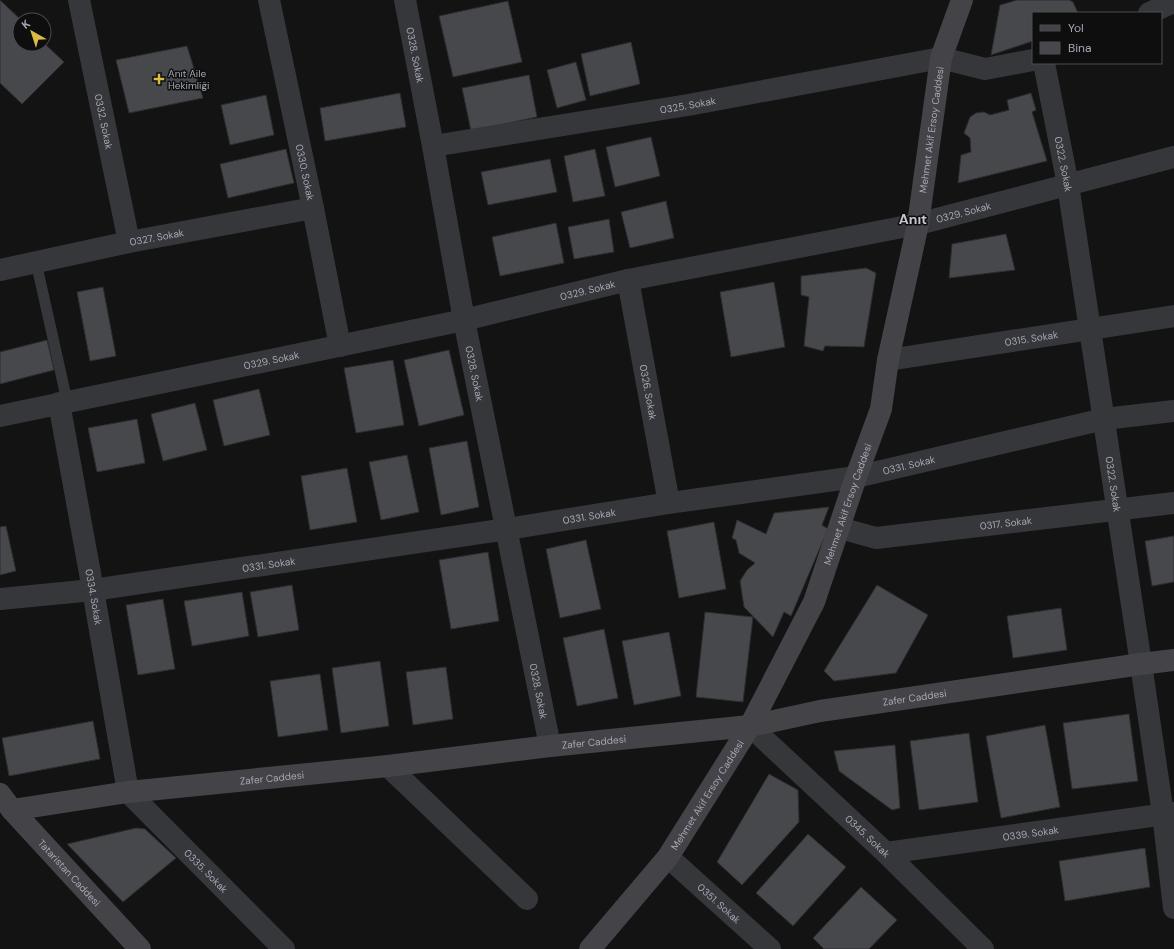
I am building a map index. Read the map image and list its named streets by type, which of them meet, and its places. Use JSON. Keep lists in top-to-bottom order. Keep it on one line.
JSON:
{"streets":{"street":["0328. Sokak","0325. Sokak","0332. Sokak","Mehmet Akif Ersoy Caddesi","0322. Sokak","0330. Sokak","0329. Sokak","0327. Sokak","0315. Sokak","0326. Sokak","0331. Sokak","0317. Sokak","0334. Sokak","Zafer Caddesi","0339. Sokak","0345. Sokak","0335. Sokak","Tataristan Caddesi","0351. Sokak"]},"crossings":[["0328. Sokak","0325. Sokak"],["0328. Sokak","0329. Sokak"],["0328. Sokak","0331. Sokak"],["0328. Sokak","Zafer Caddesi"],["0325. Sokak","Mehmet Akif Ersoy Caddesi"],["0332. Sokak","0327. Sokak"],["Mehmet Akif Ersoy Caddesi","0329. Sokak"],["Mehmet Akif Ersoy Caddesi","0315. Sokak"],["Mehmet Akif Ersoy Caddesi","0331. Sokak"],["Mehmet Akif Ersoy Caddesi","0317. Sokak"],["Mehmet Akif Ersoy Caddesi","Zafer Caddesi"],["Mehmet Akif Ersoy Caddesi","0345. Sokak"],["Mehmet Akif Ersoy Caddesi","0351. Sokak"],["0322. Sokak","0329. Sokak"],["0322. Sokak","0315. Sokak"],["0322. Sokak","0331. Sokak"],["0322. Sokak","0317. Sokak"],["0322. Sokak","Zafer Caddesi"],["0322. Sokak","0339. Sokak"],["0330. Sokak","0329. Sokak"],["0330. Sokak","0327. Sokak"],["0329. Sokak","0326. Sokak"],["0329. Sokak","0334. Sokak"],["0326. Sokak","0331. Sokak"],["0331. Sokak","0334. Sokak"],["0334. Sokak","Zafer Caddesi"],["0334. Sokak","0335. Sokak"],["Zafer Caddesi","0345. Sokak"],["Zafer Caddesi","0335. Sokak"],["Zafer Caddesi","Tataristan Caddesi"],["0339. Sokak","0345. Sokak"]],"districts":["Anıt"],"places":{"health":["Anıt Aile Hekimliği"]},"legend":["Yol","Bina"],"north":"top left"}
